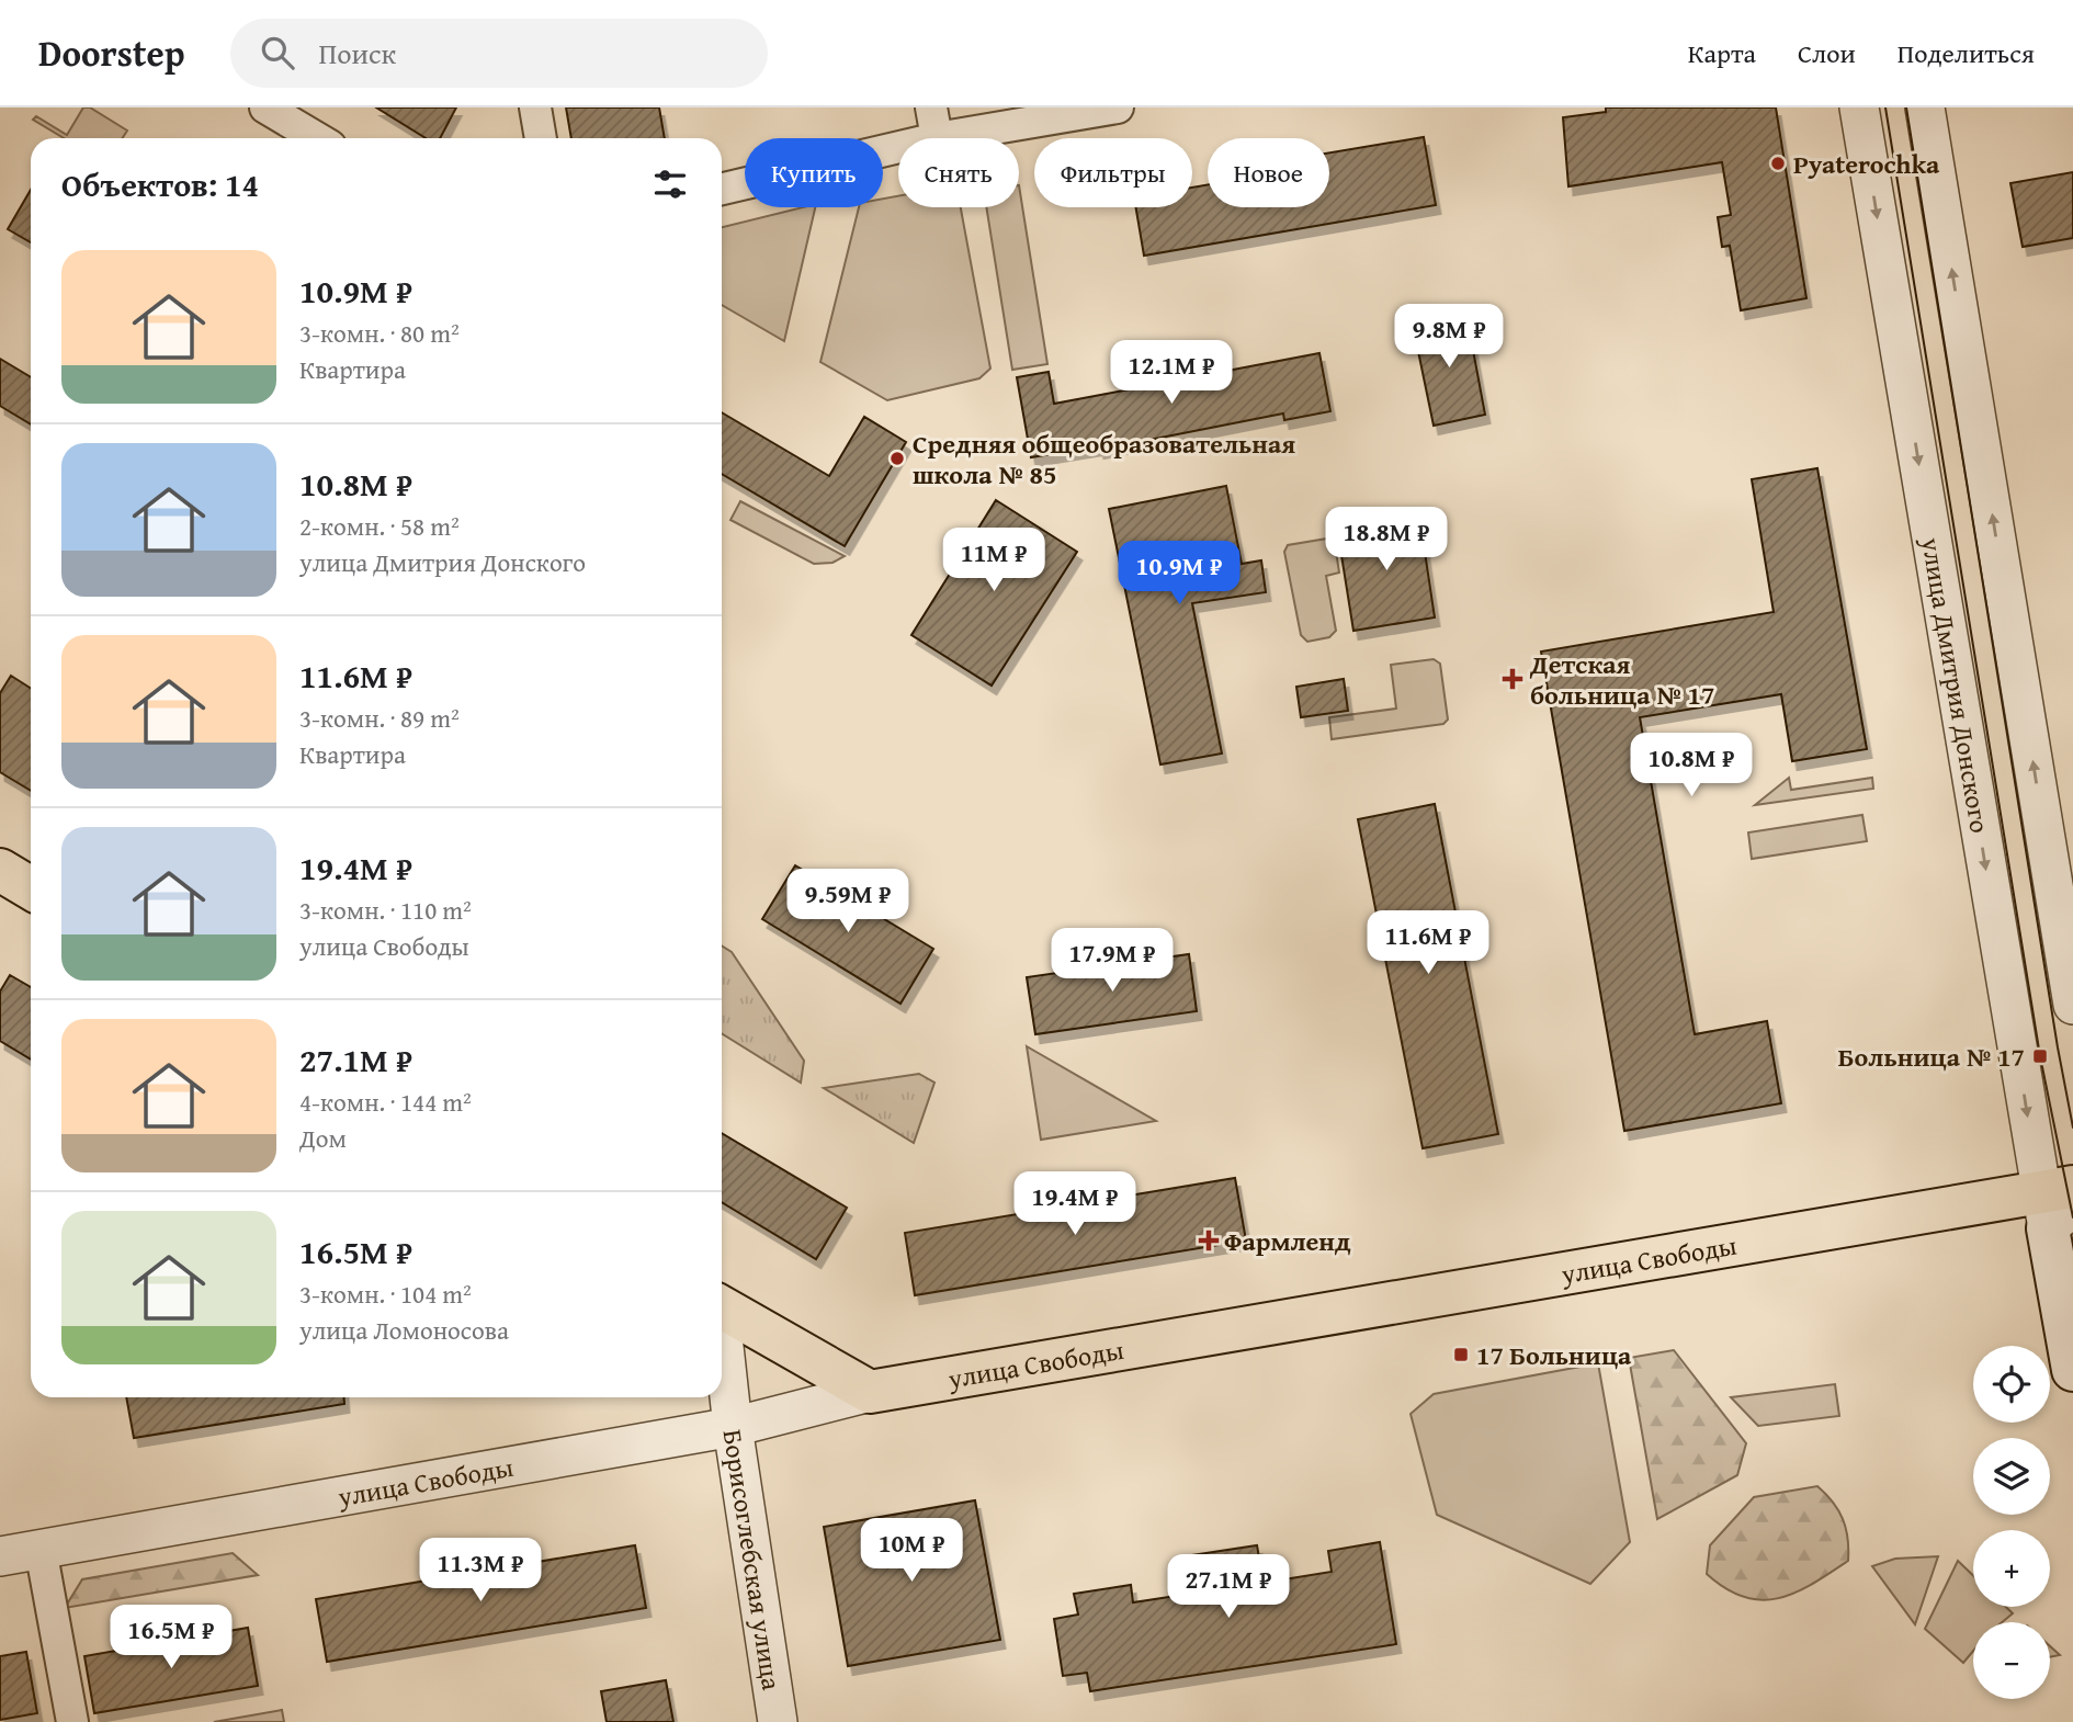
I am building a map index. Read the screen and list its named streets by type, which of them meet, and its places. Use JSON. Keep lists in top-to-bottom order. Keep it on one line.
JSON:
{"streets":{"main road":["улица Свободы"],"street":["улица Дмитрия Донского","Борисоглебская улица"]},"crossings":[["улица Дмитрия Донского","улица Свободы"],["улица Свободы","Борисоглебская улица"]],"places":{"other":["Pyaterochka","Средняя общеобразовательная школа № 85"],"health":["Детская больница № 17","Фармленд"],"transit":["Больница № 17","17 Больница"]},"page":{"header":"Doorstep","search":"Поиск","nav":["Карта","Слои","Поделиться"],"chip":["Купить","Снять","Фильтры","Новое"],"heading":"Объектов: 14","list":[{"name":"10.9M ₽","note":"3-комн. · 80 m² · Квартира"},{"name":"10.8M ₽","note":"2-комн. · 58 m² · улица Дмитрия Донского"},{"name":"11.6M ₽","note":"3-комн. · 89 m² · Квартира"},{"name":"19.4M ₽","note":"3-комн. · 110 m² · улица Свободы"},{"name":"27.1M ₽","note":"4-комн. · 144 m² · Дом"},{"name":"16.5M ₽","note":"3-комн. · 104 m² · улица Ломоносова"}],"price":["9.8M ₽","12.1M ₽","18.8M ₽","11M ₽","10.9M ₽","10.8M ₽","9.59M ₽","11.6M ₽","17.9M ₽","19.4M ₽","10M ₽","11.3M ₽","27.1M ₽","16.5M ₽"],"map_buttons":["+","−"]}}
